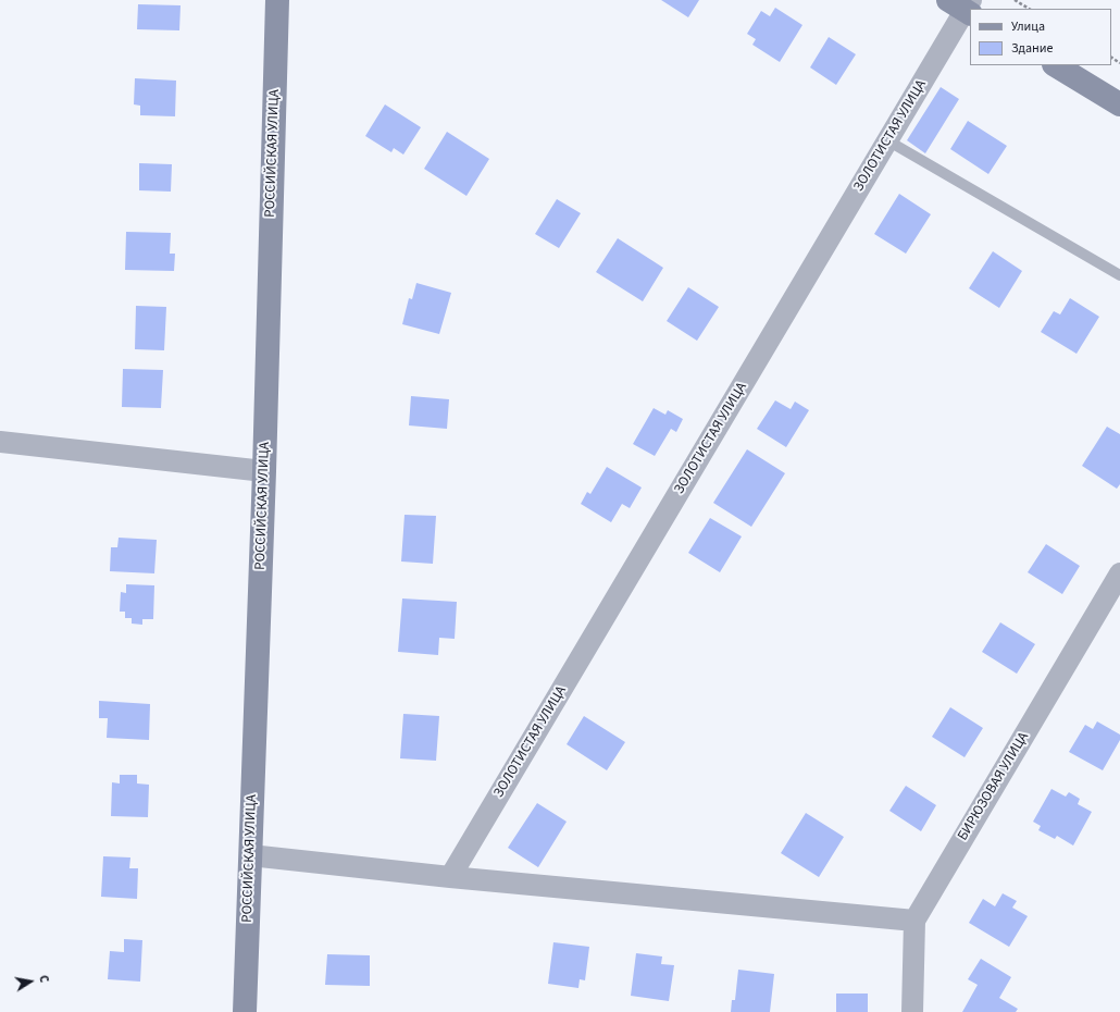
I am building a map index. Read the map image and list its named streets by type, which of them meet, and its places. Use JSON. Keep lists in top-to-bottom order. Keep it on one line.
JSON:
{"streets":{"main road":["РОССИЙСКАЯ УЛИЦА"],"street":["ЗОЛОТИСТАЯ УЛИЦА","БИРЮЗОВАЯ УЛИЦА"]},"legend":["Улица","Здание"],"north":"right"}
